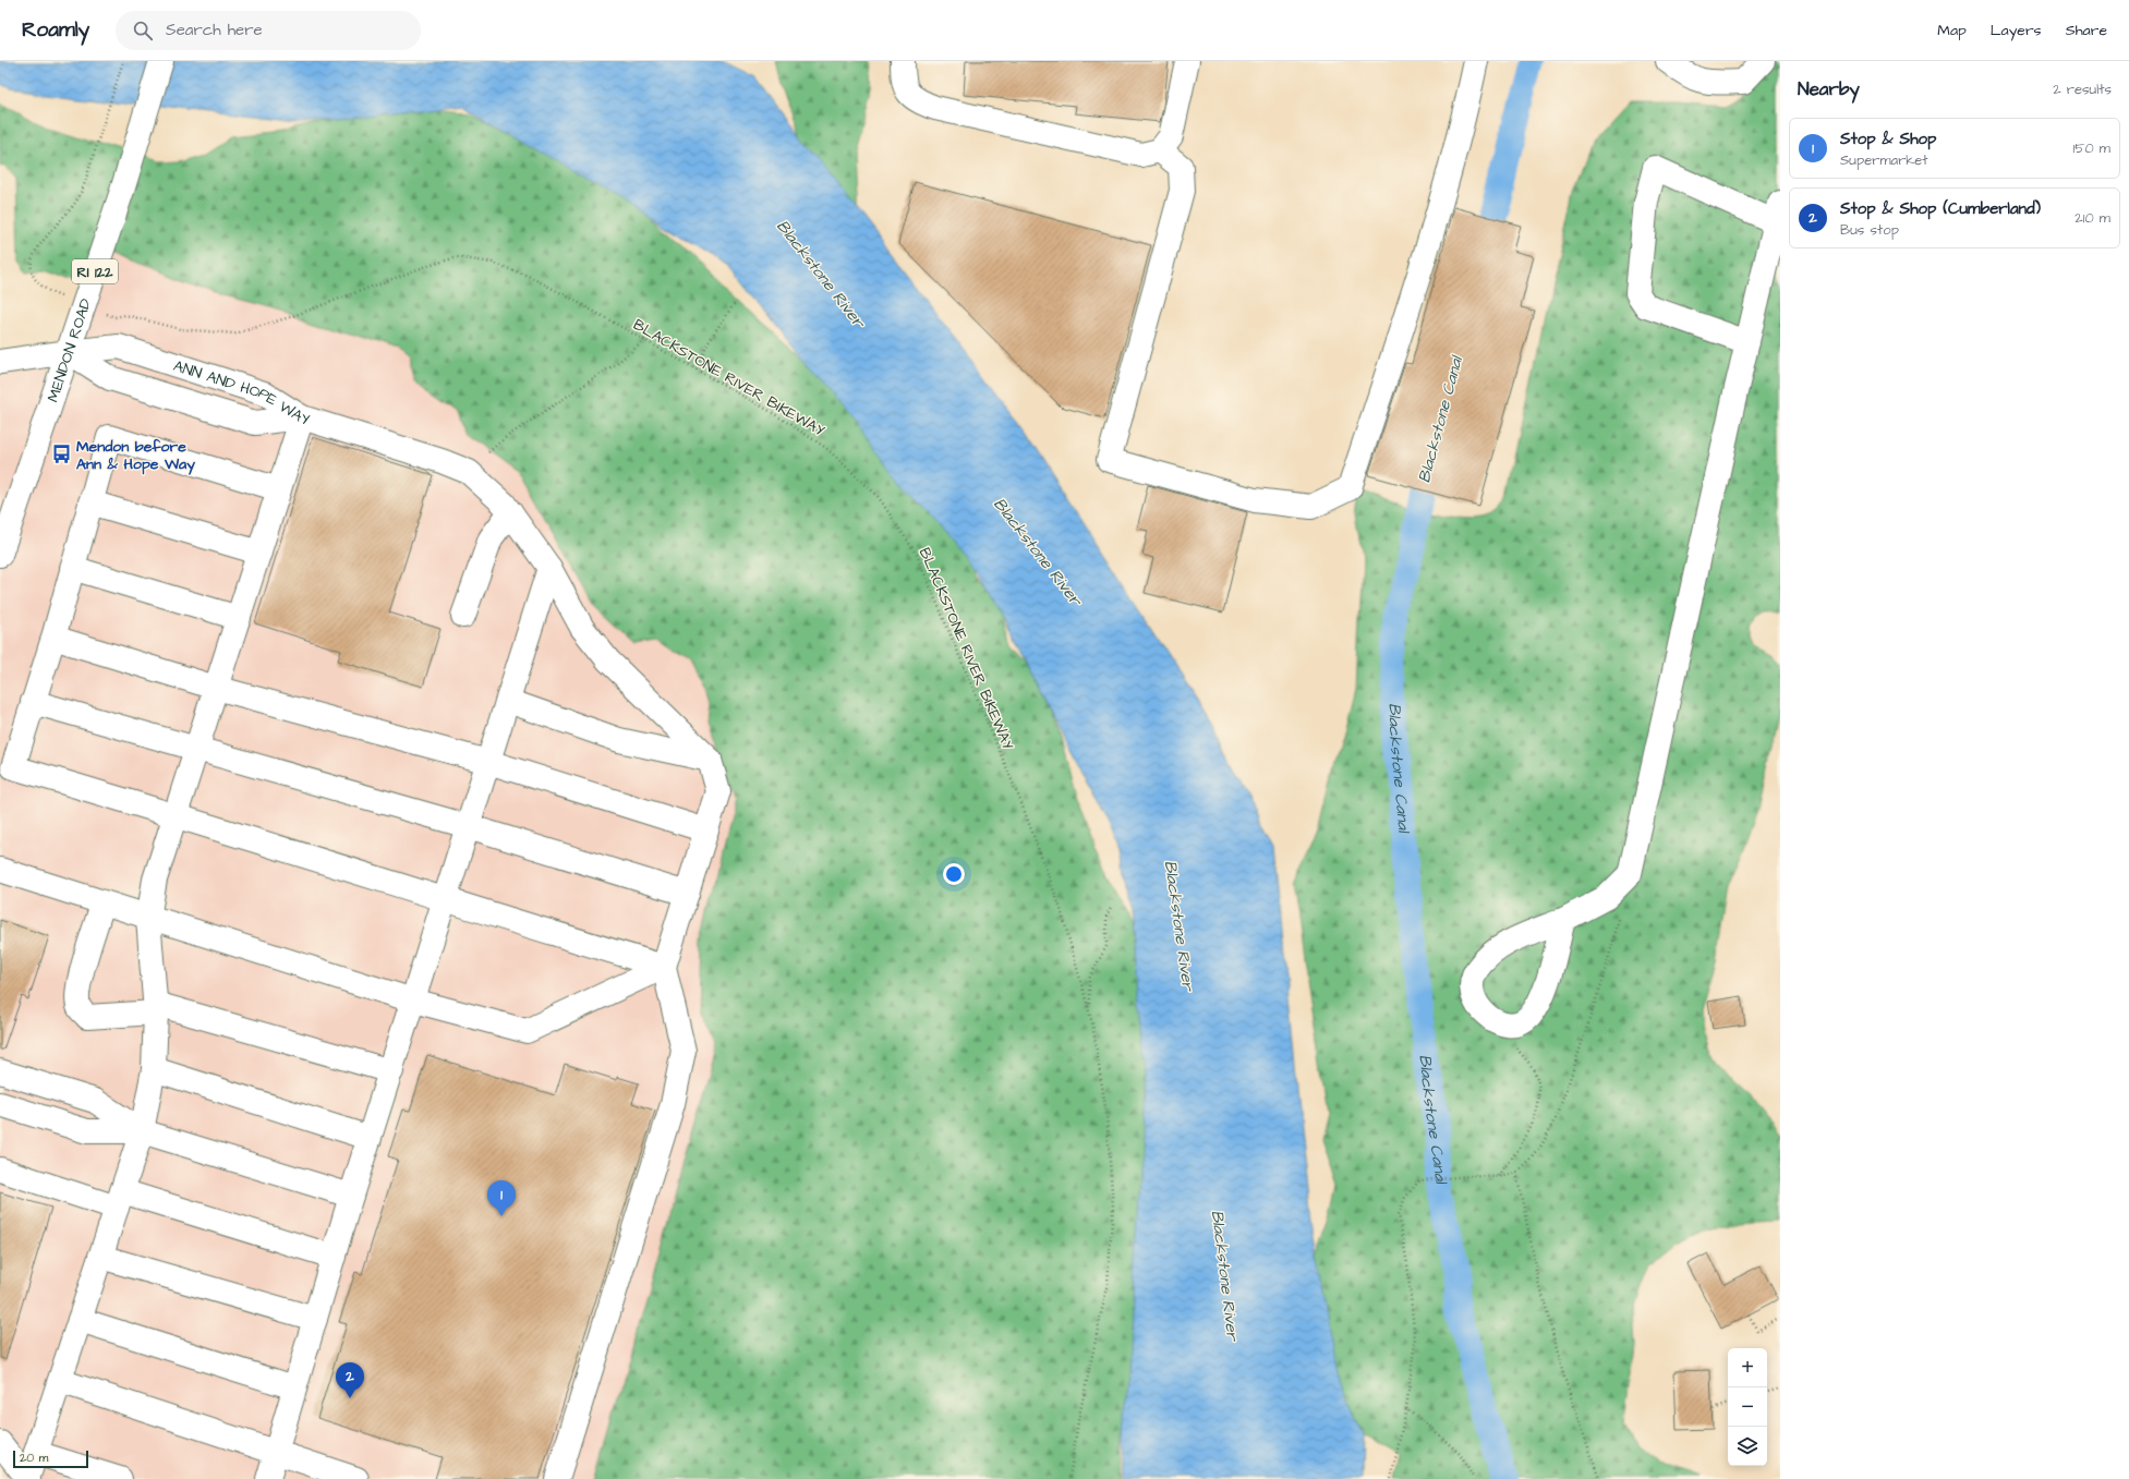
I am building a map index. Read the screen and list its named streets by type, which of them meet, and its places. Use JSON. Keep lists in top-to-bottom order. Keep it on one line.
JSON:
{"streets":{"main road":["RI 122","MENDON ROAD","ANN AND HOPE WAY"],"path":["BLACKSTONE RIVER BIKEWAY"]},"crossings":[["MENDON ROAD","BLACKSTONE RIVER BIKEWAY"],["MENDON ROAD","ANN AND HOPE WAY"]],"water":["Blackstone River","Blackstone Canal"],"places":{"bus stop":["Mendon before Ann & Hope Way"]},"scale_bar":"20 m","page":{"header":"Roamly","search":"Search here","nav":["Map","Layers","Share"],"heading":["Nearby","2 results"],"list":[{"mark":"1","name":"Stop & Shop","note":"Supermarket","value":"150 m"},{"mark":"2","name":"Stop & Shop (Cumberland)","note":"Bus stop","value":"210 m"}],"pins":["1","2"],"map_buttons":["+","−"],"scale":"20 m"}}
